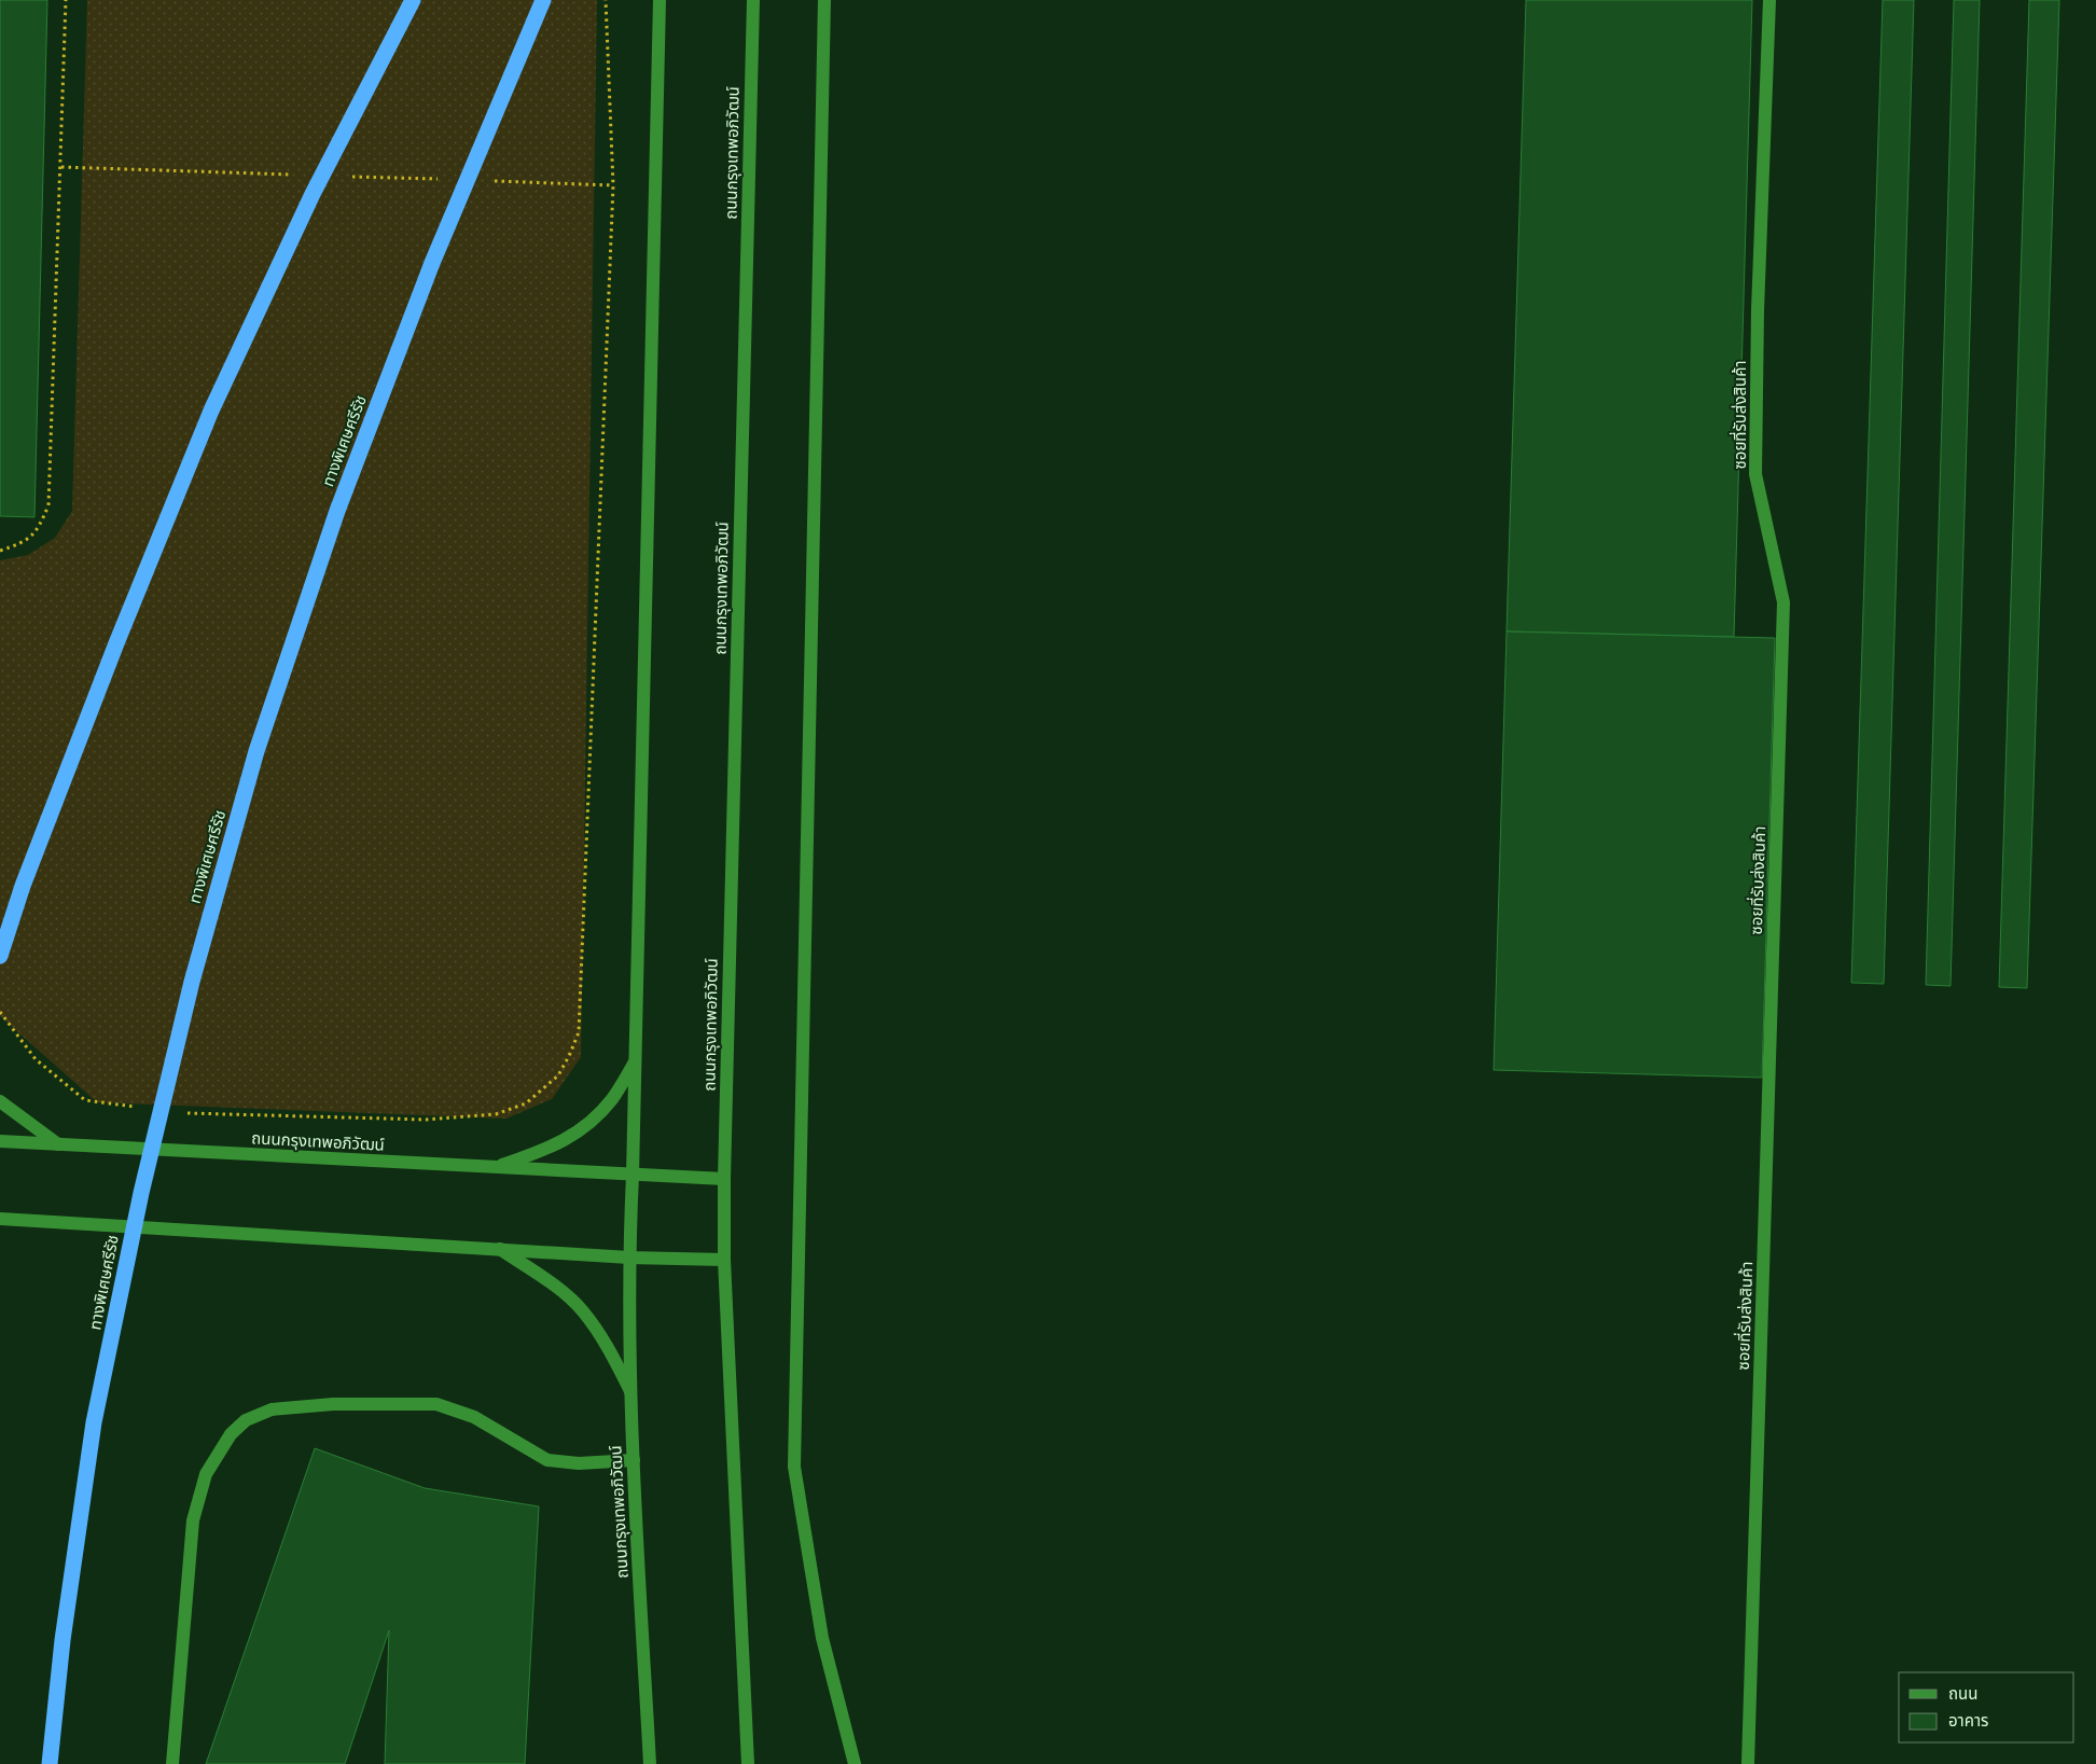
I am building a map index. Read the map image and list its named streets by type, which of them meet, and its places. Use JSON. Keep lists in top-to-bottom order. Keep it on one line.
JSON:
{"streets":{"highway":["ทางพิเศษศรีรัช"],"street":["ถนนกรุงเทพอภิวัฒน์","ซอยที่รับส่งสินค้า"]},"legend":["ถนน","อาคาร"]}
